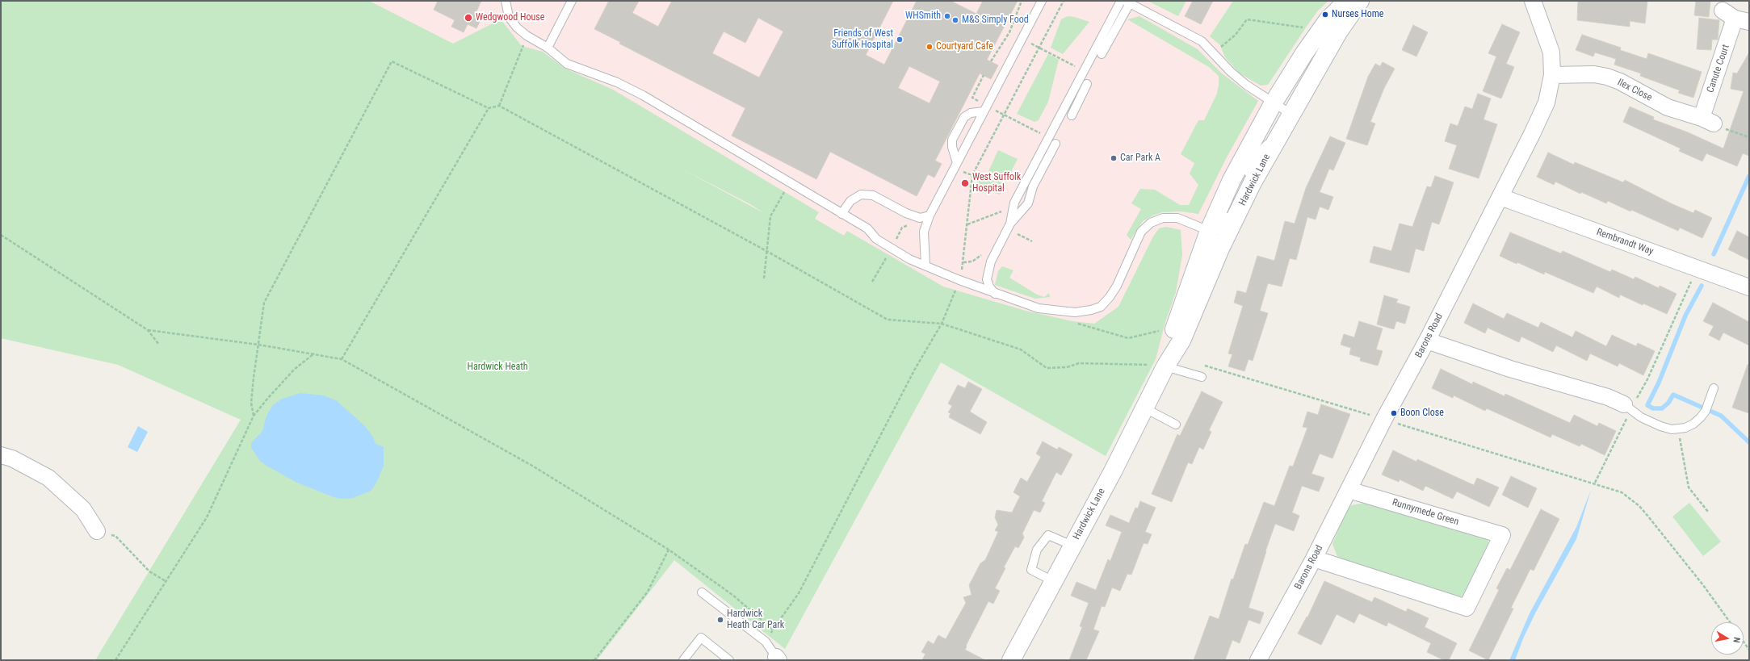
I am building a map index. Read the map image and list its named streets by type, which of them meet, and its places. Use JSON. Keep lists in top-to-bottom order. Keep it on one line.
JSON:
{"streets":{"street":["Canute Court","Ilex Close","Hardwick Lane","Rembrandt Way","Barons Road","Runnymede Green"]},"crossings":[["Canute Court","Ilex Close"],["Ilex Close","Barons Road"],["Rembrandt Way","Barons Road"],["Barons Road","Runnymede Green"]],"parks":["Hardwick Heath"],"places":["Nurses Home","WHSmith","Wedgwood House","M&S Simply Food","Friends of West Suffolk Hospital","Courtyard Cafe","Car Park A","West Suffolk Hospital","Boon Close","Hardwick Heath Car Park"],"north":"right"}
